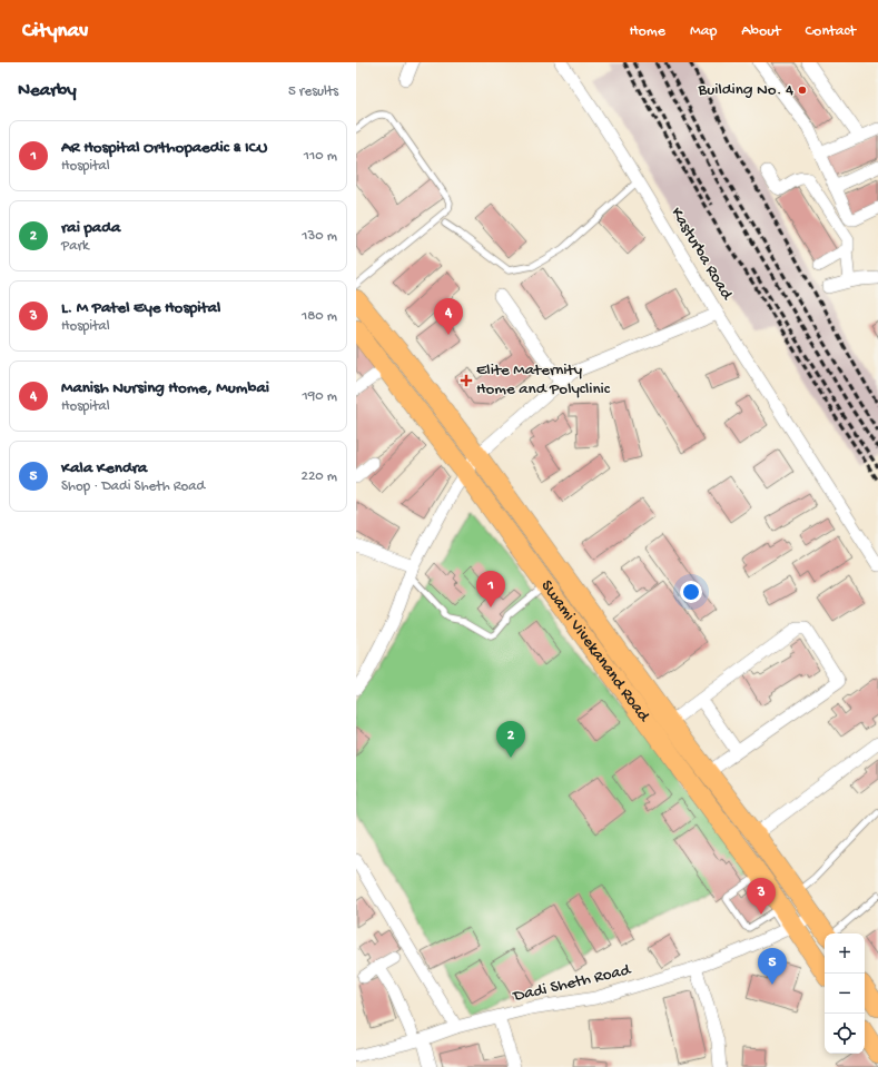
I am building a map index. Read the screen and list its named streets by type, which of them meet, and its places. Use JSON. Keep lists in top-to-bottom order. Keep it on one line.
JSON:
{"streets":{"main road":["Swami Vivekanand Road"],"street":["Kasturba Road","Dadi Sheth Road"]},"crossings":[["Kasturba Road","Swami Vivekanand Road"],["Swami Vivekanand Road","Dadi Sheth Road"]],"places":{"other":["Building No. 4"],"health":["Elite Maternity Home and Polyclinic"]},"page":{"header":"Citynav","nav":["Home","Map","About","Contact"],"heading":["Nearby","5 results"],"list":[{"mark":"1","name":"AR Hospital Orthopaedic & ICU","note":"Hospital","value":"110 m"},{"mark":"2","name":"rai pada","note":"Park","value":"130 m"},{"mark":"3","name":"L. M Patel Eye Hospital","note":"Hospital","value":"180 m"},{"mark":"4","name":"Manish Nursing Home, Mumbai","note":"Hospital","value":"190 m"},{"mark":"5","name":"Kala Kendra","note":"Shop · Dadi Sheth Road","value":"220 m"}],"pins":["4","1","2","3","5"],"map_buttons":["+","−"]}}
